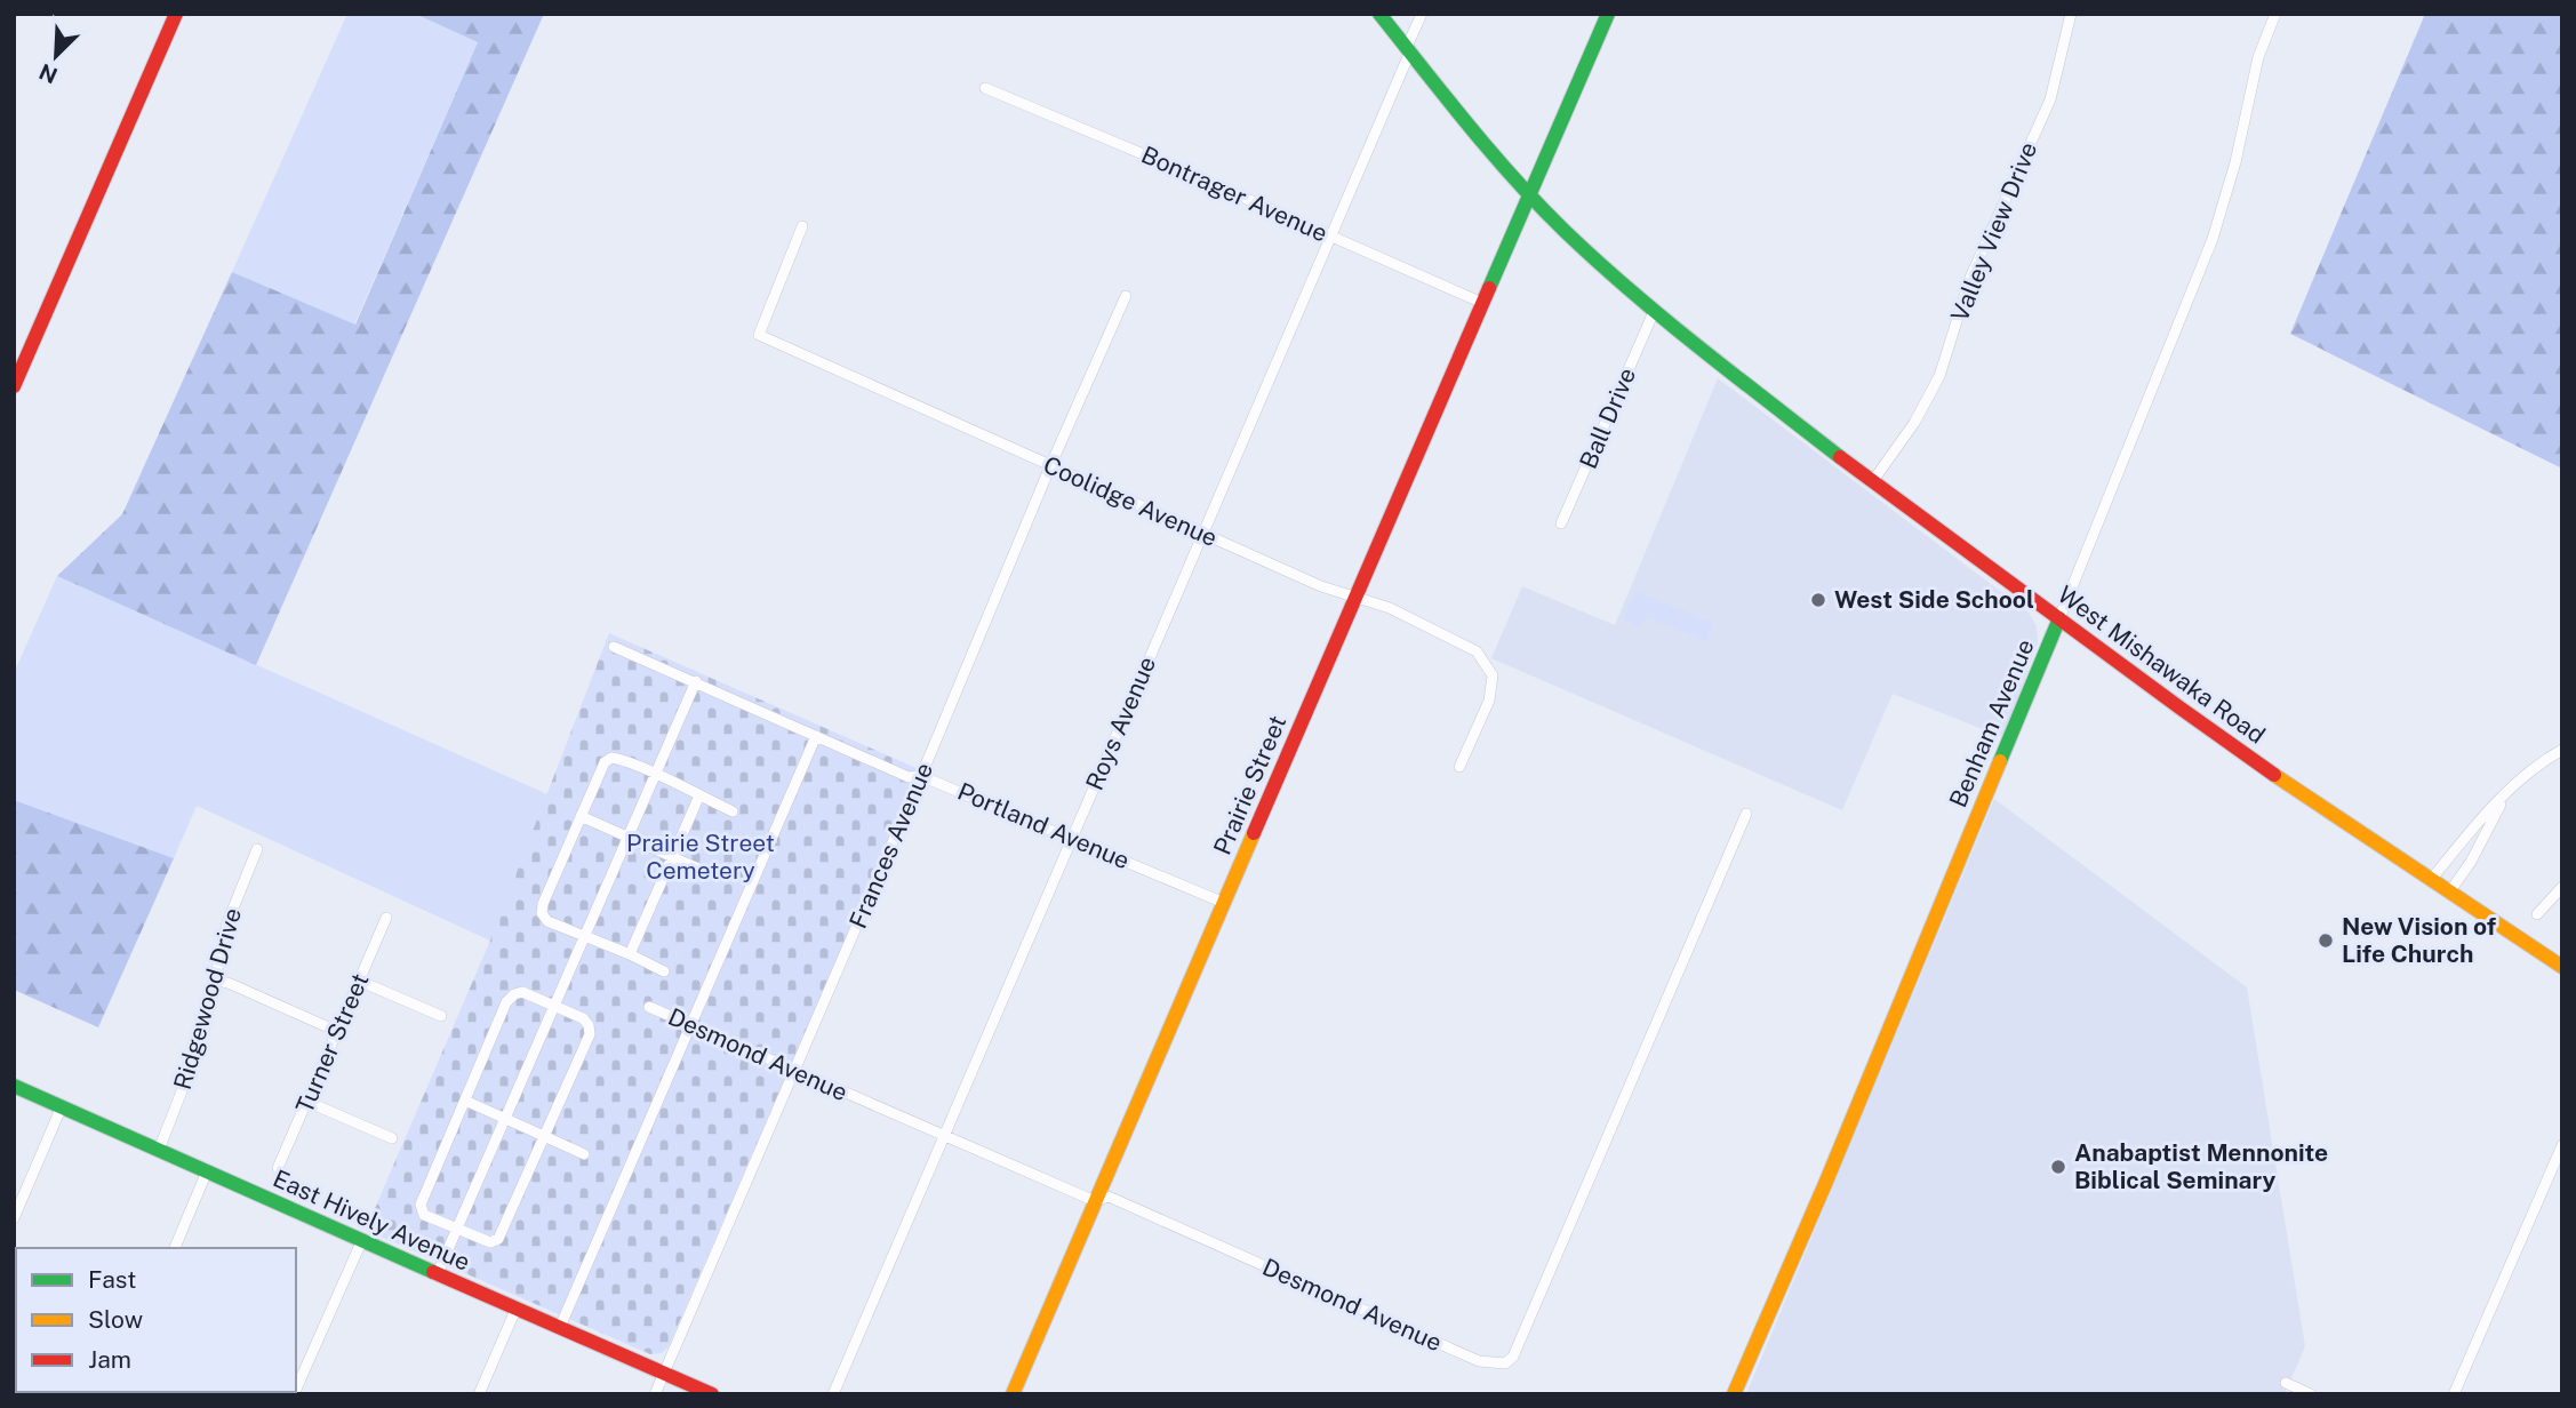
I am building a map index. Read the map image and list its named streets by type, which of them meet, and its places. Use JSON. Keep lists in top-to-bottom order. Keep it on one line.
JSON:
{"streets":{"main road":["West Mishawaka Road","Benham Avenue","Prairie Street","East Hively Avenue"],"street":["Bontrager Avenue","Valley View Drive","Ball Drive","Coolidge Avenue","Roys Avenue","Portland Avenue","Frances Avenue","Ridgewood Drive","Turner Street","Desmond Avenue"]},"crossings":[["Bontrager Avenue","Roys Avenue"],["Bontrager Avenue","Prairie Street"],["Valley View Drive","West Mishawaka Road"],["Ball Drive","West Mishawaka Road"],["Coolidge Avenue","Roys Avenue"],["Coolidge Avenue","Prairie Street"],["Coolidge Avenue","Frances Avenue"],["West Mishawaka Road","Roys Avenue"],["West Mishawaka Road","Benham Avenue"],["West Mishawaka Road","Prairie Street"],["Roys Avenue","Portland Avenue"],["Roys Avenue","Desmond Avenue"],["Prairie Street","Portland Avenue"],["Prairie Street","Desmond Avenue"],["Portland Avenue","Frances Avenue"],["Frances Avenue","Desmond Avenue"],["Frances Avenue","East Hively Avenue"],["Ridgewood Drive","East Hively Avenue"]],"parks":["Prairie Street Cemetery"],"places":["West Side School","New Vision of Life Church","Anabaptist Mennonite Biblical Seminary"],"legend":["Fast","Slow","Jam"],"north":"bottom left"}
